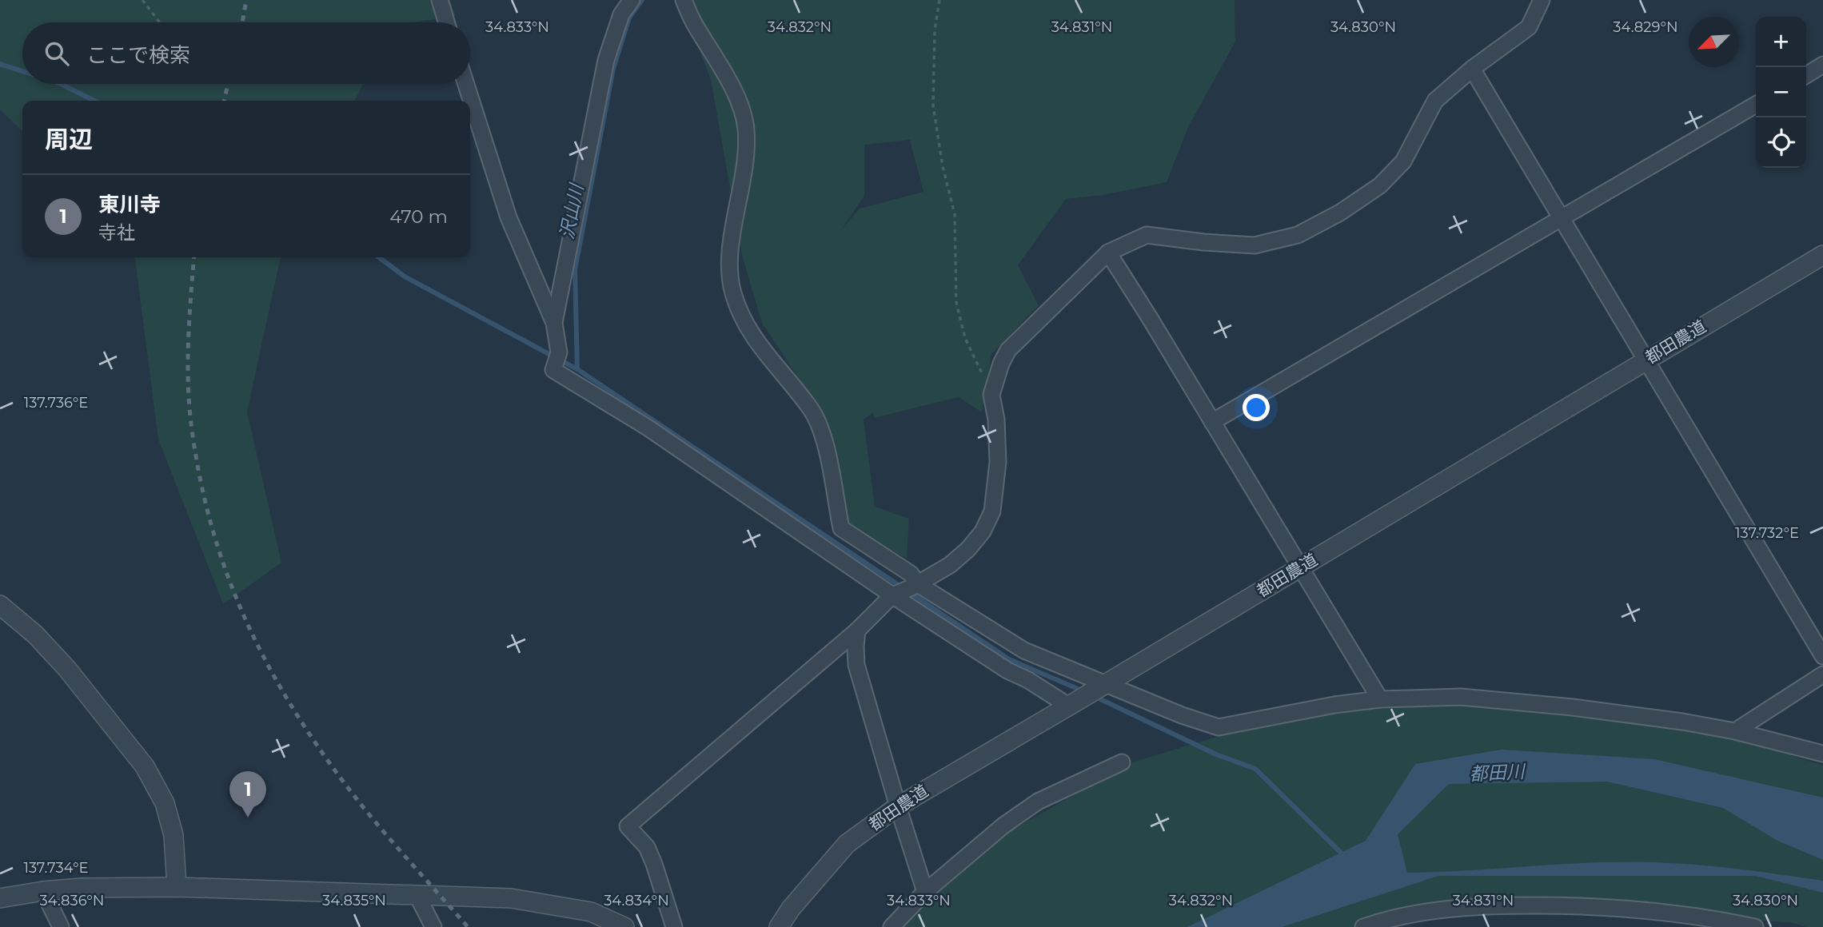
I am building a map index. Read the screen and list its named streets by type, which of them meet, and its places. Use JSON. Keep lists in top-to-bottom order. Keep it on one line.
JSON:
{"streets":{"street":["都田農道"]},"water":["沢山川","都田川"],"north":"bottom left","page":{"map_buttons":["+","−"],"search":"ここで検索","heading":"周辺","list":[{"mark":"1","name":"東川寺","note":"寺社","value":"470 m"}],"pins":"1"},"coordinates":["34.833°N","34.832°N","34.830°N","34.831°N","34.829°N","137.736°E","137.732°E","137.734°E","34.836°N","34.835°N","34.834°N"]}
